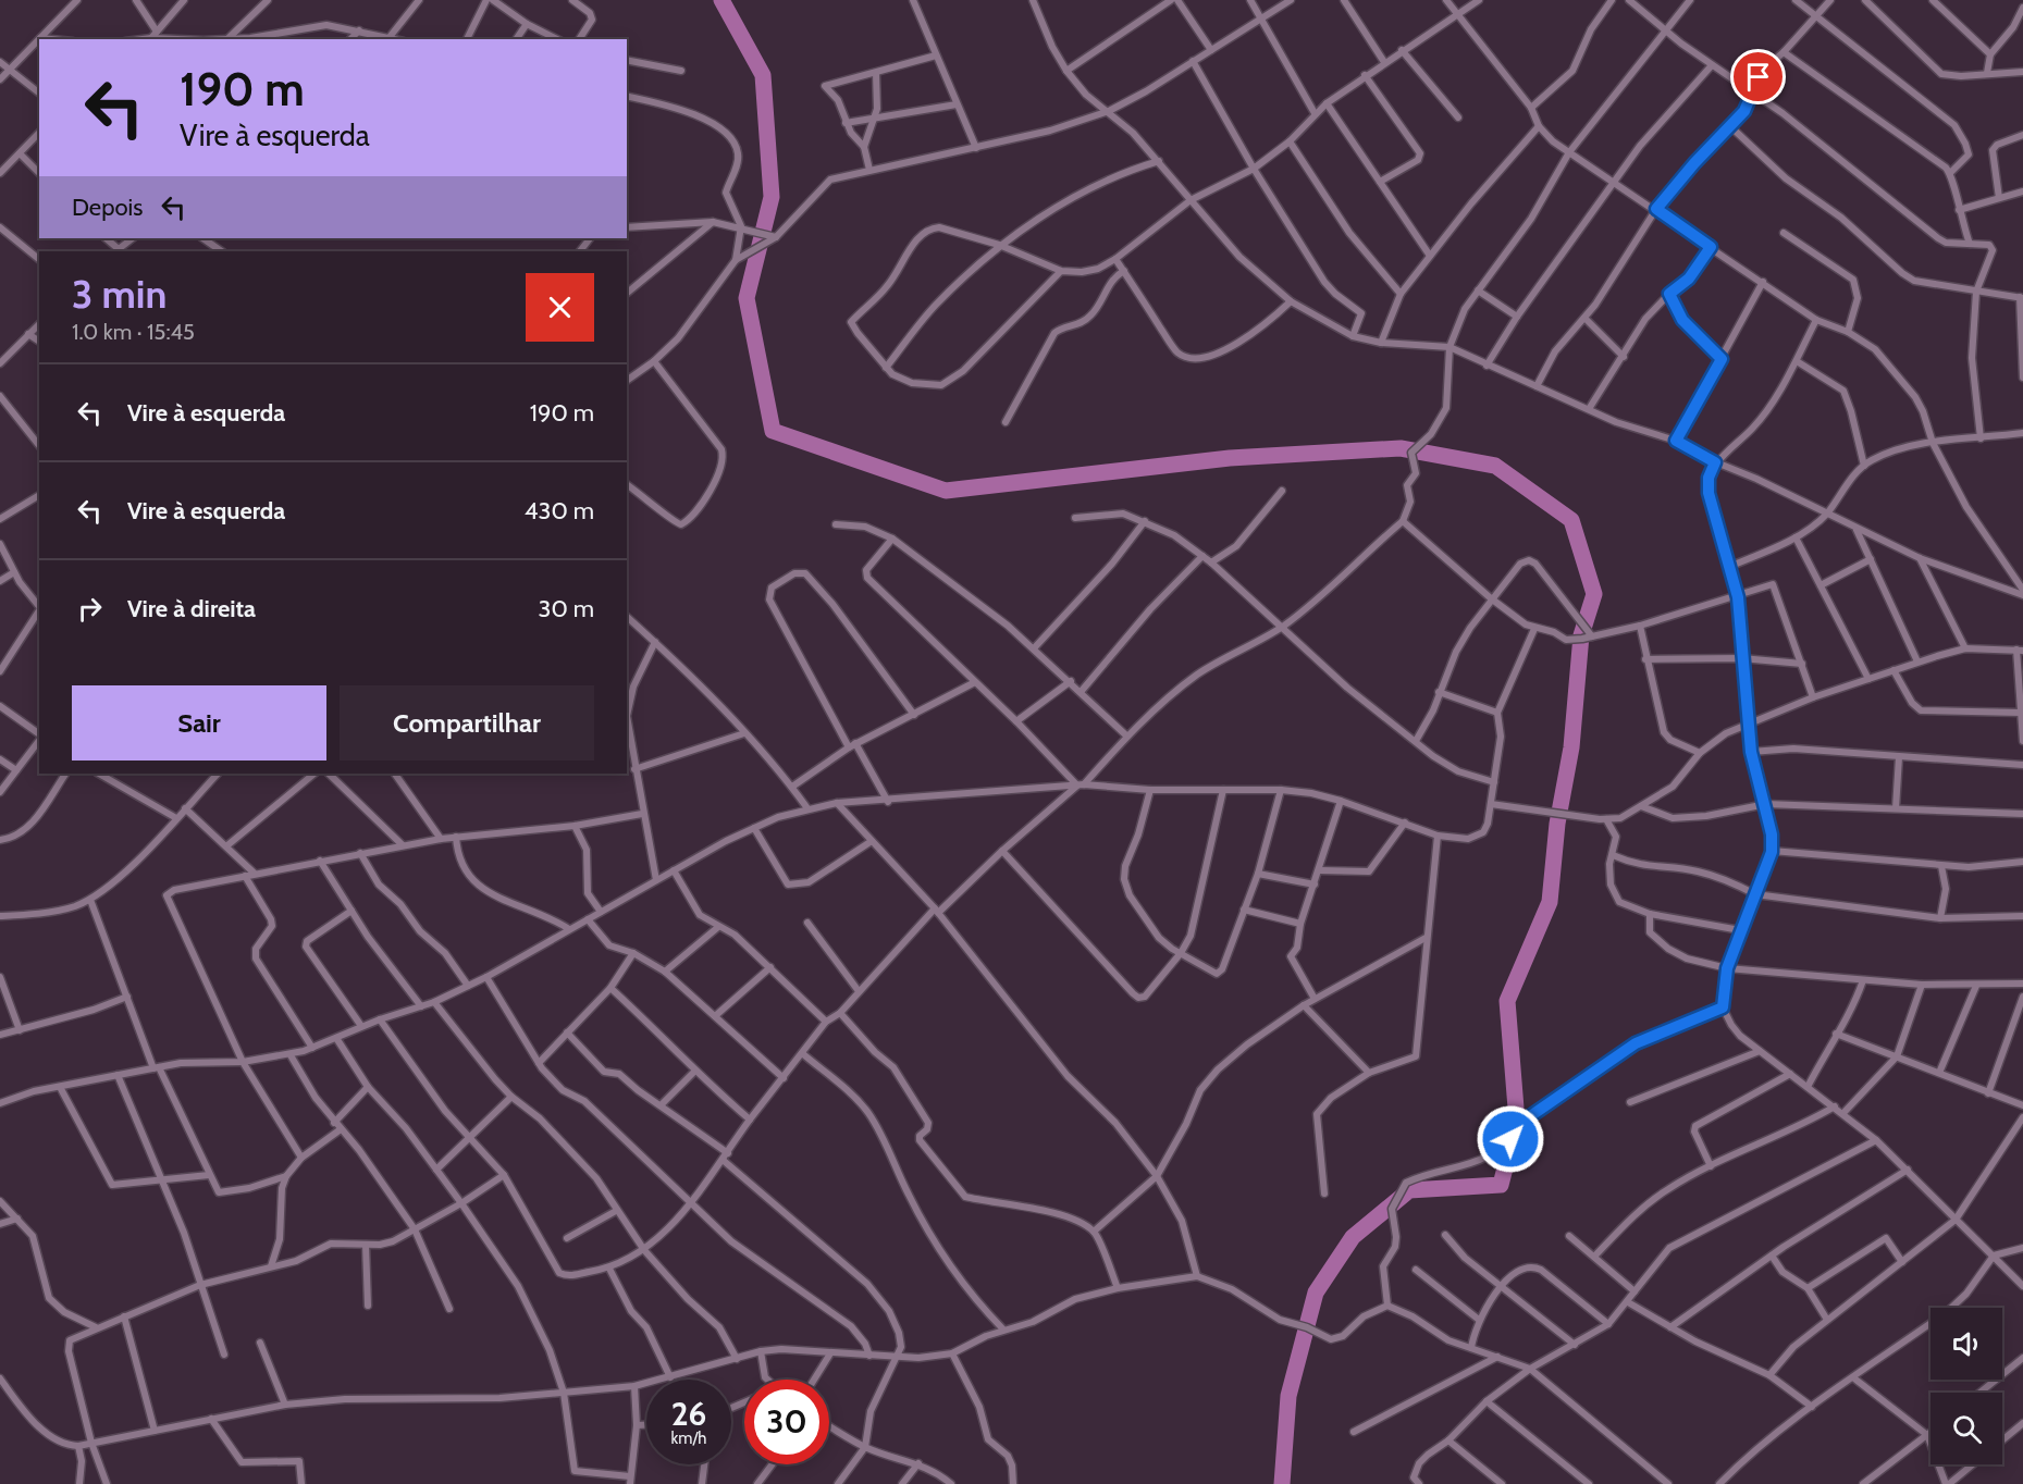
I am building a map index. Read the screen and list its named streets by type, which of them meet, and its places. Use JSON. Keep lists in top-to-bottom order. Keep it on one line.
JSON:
{"page":{"turn":["190 m","Vire à esquerda"],"then":"Depois","heading":["3 min","1.0 km · 15:45"],"list":[{"name":"Vire à esquerda","value":"190 m"},{"name":"Vire à esquerda","value":"430 m"},{"name":"Vire à direita","value":"30 m"}],"buttons":["Sair","Compartilhar"],"speed":"26 km/h","limit":"30"}}
